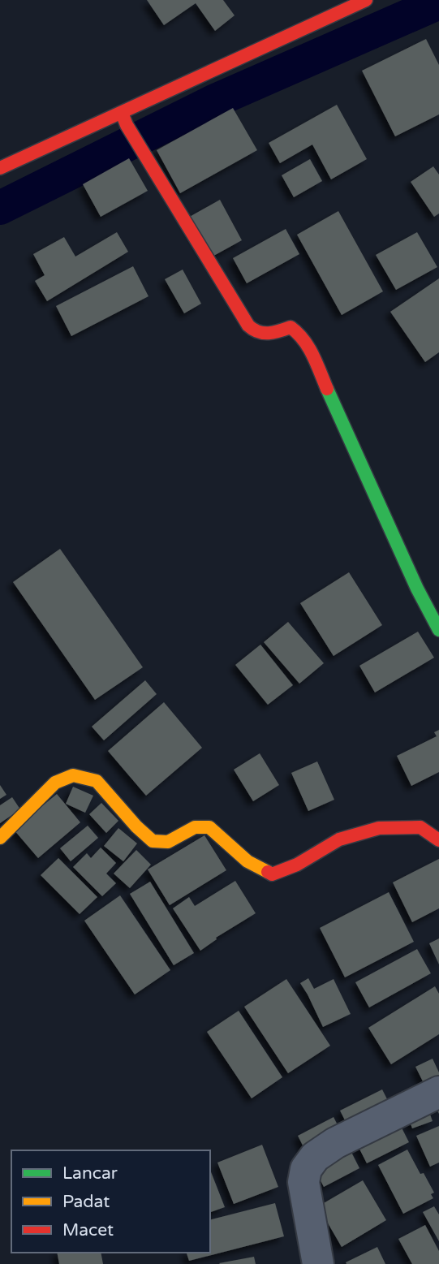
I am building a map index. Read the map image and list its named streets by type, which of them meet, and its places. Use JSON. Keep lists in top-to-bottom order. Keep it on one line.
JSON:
{"legend":["Lancar","Padat","Macet"]}
